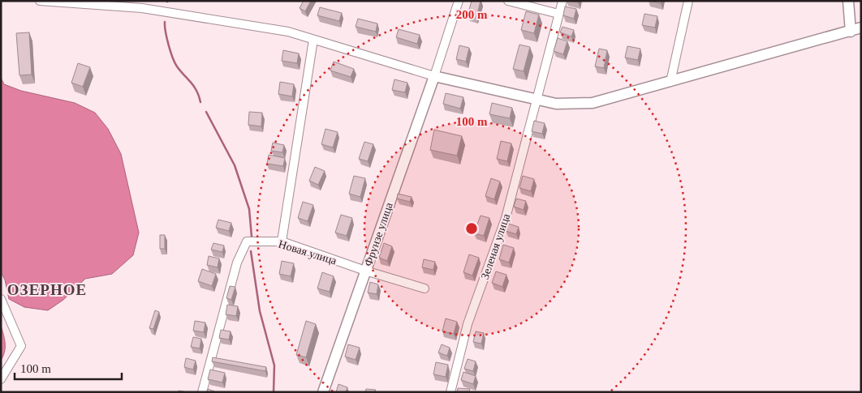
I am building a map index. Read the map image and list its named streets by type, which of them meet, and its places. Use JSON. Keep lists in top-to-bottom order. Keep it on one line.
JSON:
{"streets":{"street":["Фрунзе улица","Зеленая улица","Новая улица"]},"crossings":[["Фрунзе улица","Новая улица"]],"districts":["ОЗЕРНОЕ"],"scale_bar":"100 m","rings":["200 m","100 m"]}
